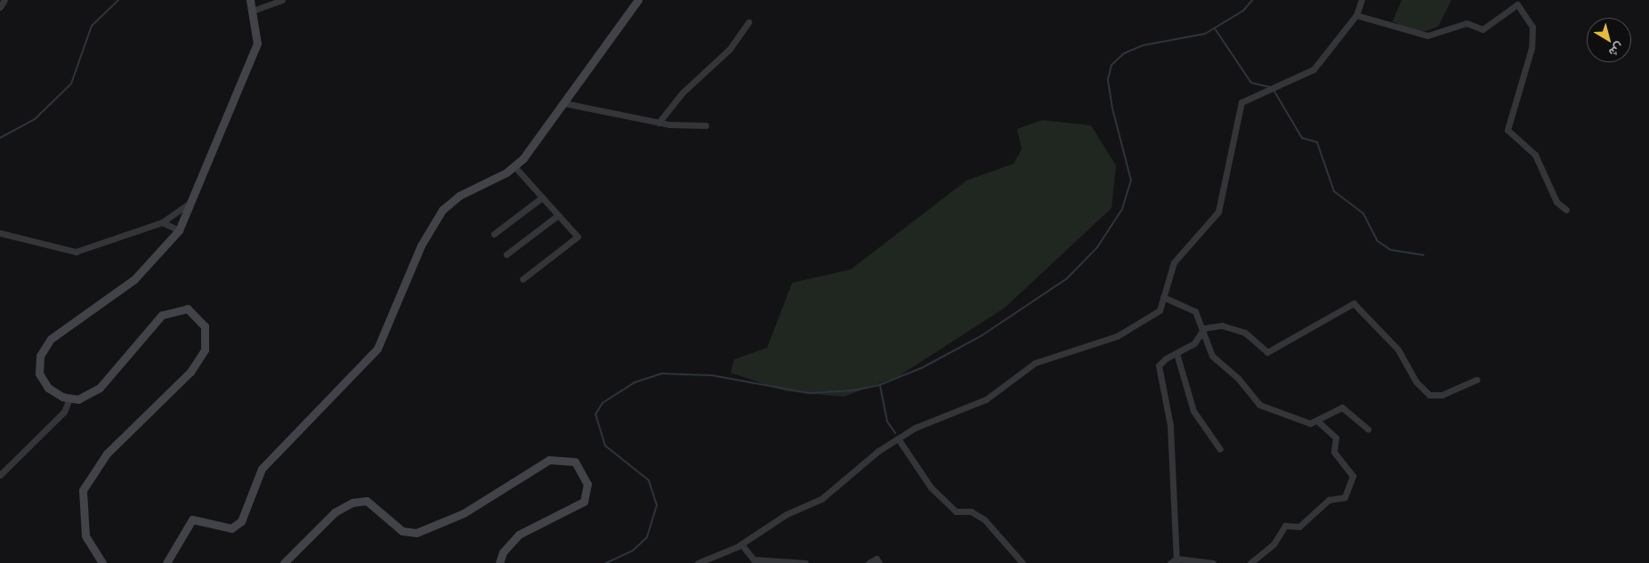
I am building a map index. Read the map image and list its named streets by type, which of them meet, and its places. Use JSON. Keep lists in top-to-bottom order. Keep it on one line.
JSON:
{"north":"bottom right"}
